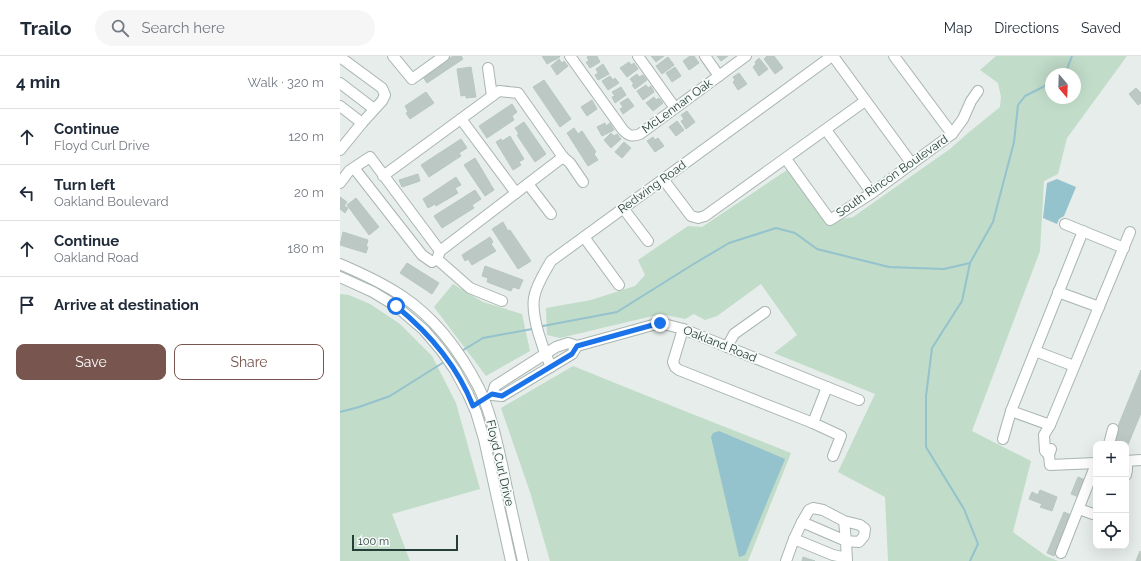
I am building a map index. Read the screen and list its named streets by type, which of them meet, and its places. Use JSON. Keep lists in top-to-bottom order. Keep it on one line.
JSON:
{"streets":{"street":["McLennan Oak","South Rincon Boulevard","Redwing Road","Oakland Road","Floyd Curl Drive"]},"crossings":[["Redwing Road","Oakland Road"],["Oakland Road","Floyd Curl Drive"]],"scale_bar":"100 m","north":"bottom","page":{"header":"Trailo","search":"Search here","nav":["Map","Directions","Saved"],"heading":["4 min","Walk · 320 m"],"list":[["Continue","Floyd Curl Drive","120 m"],["Turn left","Oakland Boulevard","20 m"],["Continue","Oakland Road","180 m"],"Arrive at destination"],"buttons":["Save","Share"],"map_buttons":["+","−"],"scale":"100 m"}}
